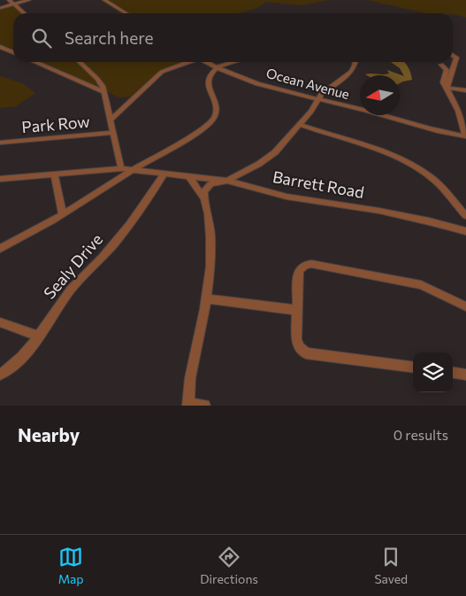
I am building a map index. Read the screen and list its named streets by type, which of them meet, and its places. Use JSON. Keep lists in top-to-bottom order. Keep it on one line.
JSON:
{"streets":{"street":["Ocean Avenue","Park Row","Barrett Road","Sealy Drive"]},"crossings":[["Barrett Road","Sealy Drive"]],"north":"left","page":{"search":"Search here","heading":["Nearby","0 results"],"nav":["Map","Directions","Saved"]}}
